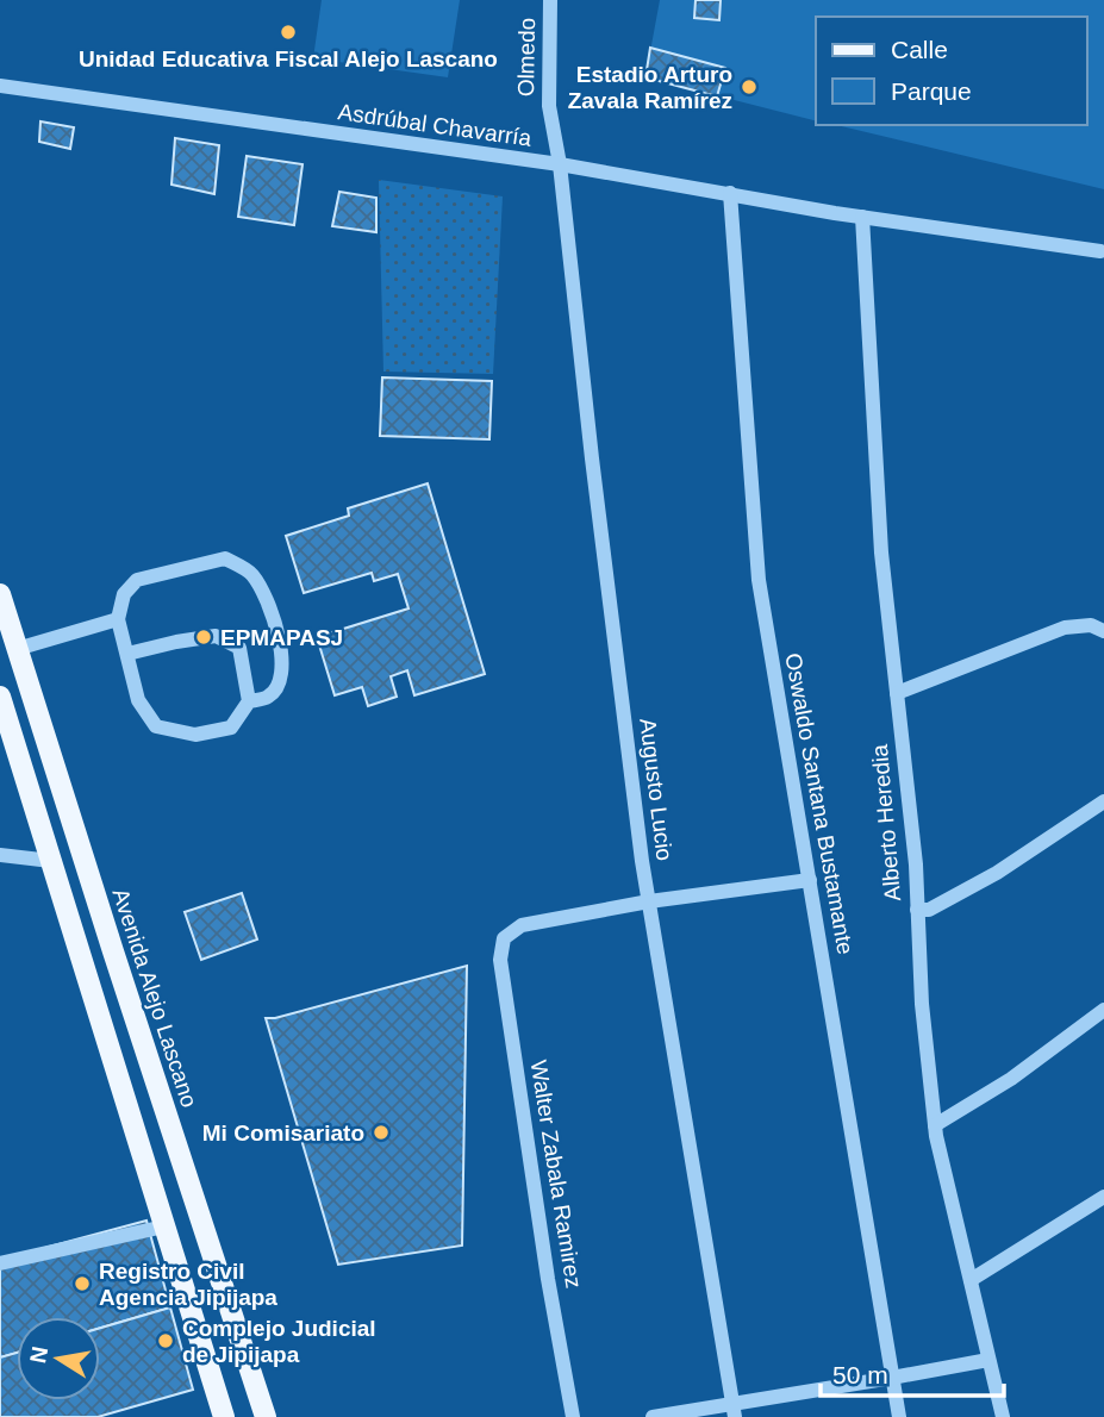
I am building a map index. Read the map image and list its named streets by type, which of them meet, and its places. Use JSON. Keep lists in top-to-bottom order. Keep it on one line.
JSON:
{"streets":{"main road":["Avenida Alejo Lascano"],"street":["Olmedo","Asdrúbal Chavarría","Augusto Lucio","Oswaldo Santana Bustamante","Alberto Heredia","Walter Zabala Ramirez"]},"crossings":[["Olmedo","Asdrúbal Chavarría"],["Olmedo","Augusto Lucio"],["Asdrúbal Chavarría","Augusto Lucio"],["Asdrúbal Chavarría","Oswaldo Santana Bustamante"],["Asdrúbal Chavarría","Alberto Heredia"],["Augusto Lucio","Walter Zabala Ramirez"]],"places":["Unidad Educativa Fiscal Alejo Lascano","Estadio Arturo Zavala Ramírez","EPMAPASJ","Mi Comisariato","Registro Civil Agencia Jipijapa","Complejo Judicial de Jipijapa"],"legend":["Calle","Parque"],"scale_bar":"50 m","north":"left"}
